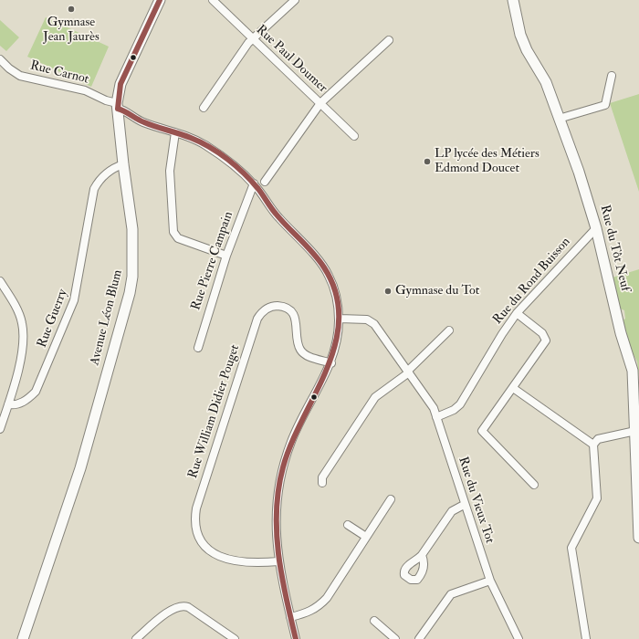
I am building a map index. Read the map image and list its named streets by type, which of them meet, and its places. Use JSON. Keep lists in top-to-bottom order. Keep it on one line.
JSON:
{"streets":{"street":["Rue Paul Doumer","Rue Carnot","Rue du Tôt Neuf","Rue Pierre Campain","Rue du Rond Buisson","Avenue Léon Blum","Rue Guerry","Rue William Didier Pouget","Rue du Vieux Tot"]},"crossings":[["Rue Carnot","Avenue Léon Blum"],["Rue du Tôt Neuf","Rue du Rond Buisson"],["Rue du Rond Buisson","Rue du Vieux Tot"],["Avenue Léon Blum","Rue Guerry"]],"places":["Gymnase Jean Jaurès","LP lycée des Métiers Edmond Doucet","Gymnase du Tot"]}
